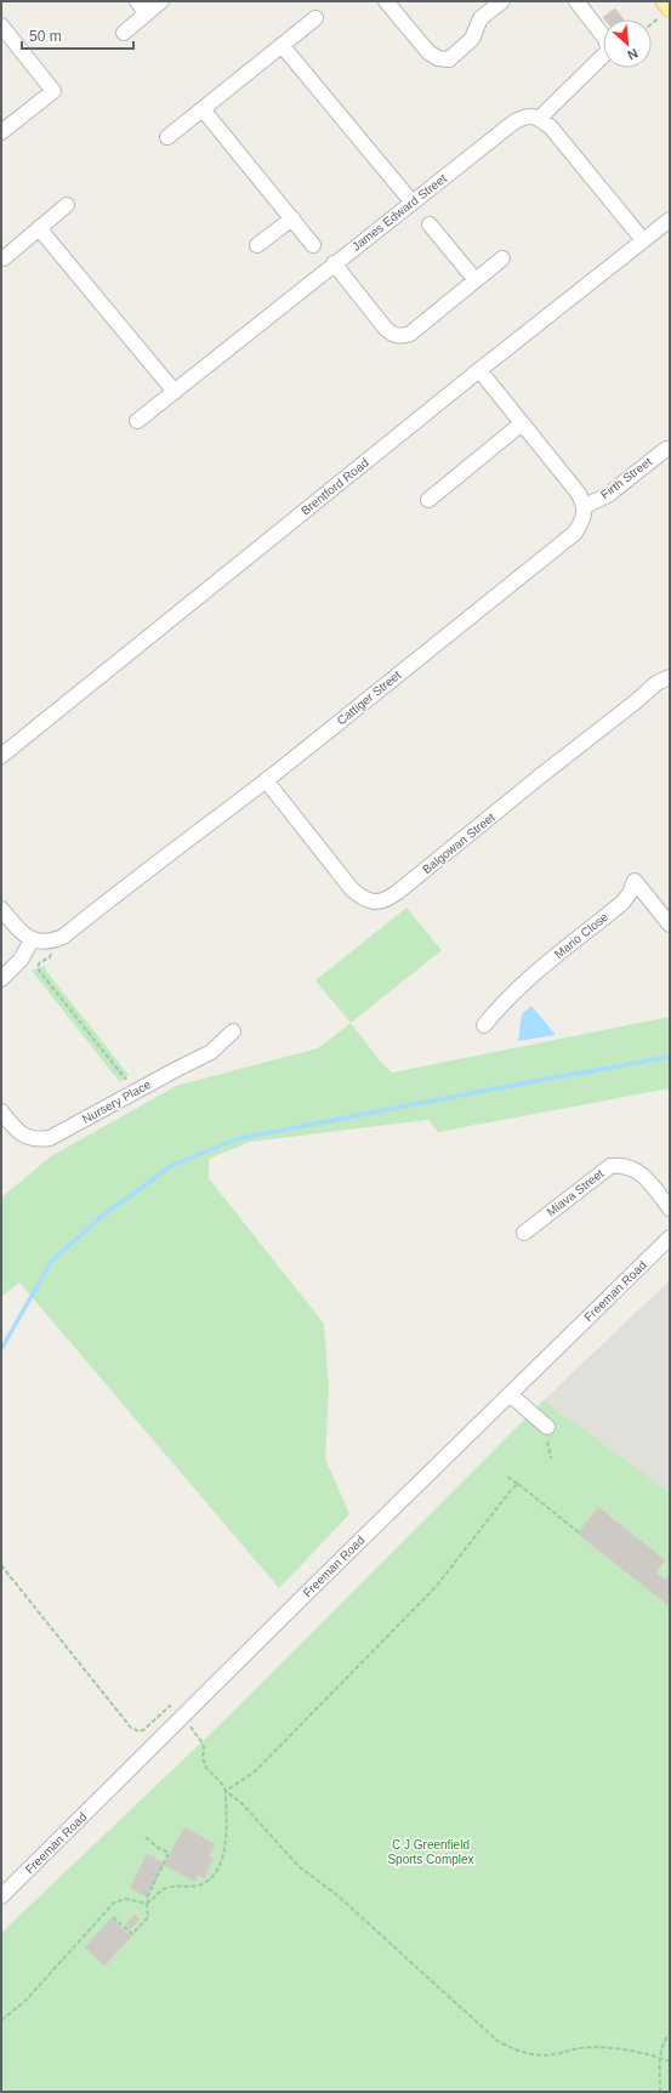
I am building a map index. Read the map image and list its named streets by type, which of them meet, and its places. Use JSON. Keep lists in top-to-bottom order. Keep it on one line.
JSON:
{"streets":{"street":["James Edward Street","Firth Street","Brentford Road","Cattiger Street","Balgowan Street","Mario Close","Nursery Place","Miava Street","Freeman Road"]},"crossings":[["Firth Street","Cattiger Street"],["Cattiger Street","Balgowan Street"]],"parks":["C J Greenfield Sports Complex"],"scale_bar":"50 m","north":"bottom right"}
